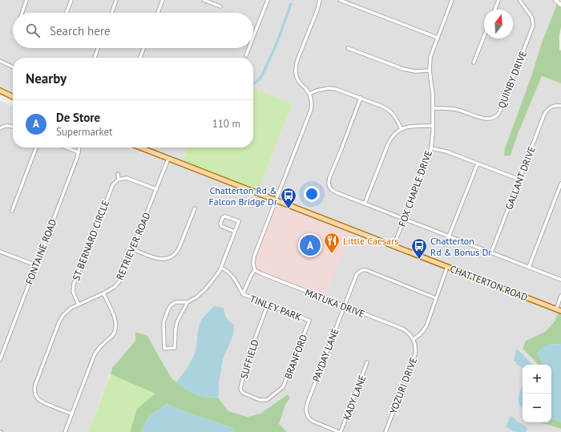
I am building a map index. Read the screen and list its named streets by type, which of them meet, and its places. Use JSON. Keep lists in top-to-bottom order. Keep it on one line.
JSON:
{"streets":{"main road":["CHATTERTON ROAD"],"street":["QUINBY DRIVE","GALLANT DRIVE","FOX CHAPLE DRIVE","ST BERNARD CIRCLE","RETRIEVER ROAD","FONTAINE ROAD","MATUKA DRIVE","TINLEY PARK","PAYDAY LANE","BRANFORD","SUFFIELD","YOZURI DRIVE","KADY LANE"]},"crossings":[["QUINBY DRIVE","FOX CHAPLE DRIVE"],["FOX CHAPLE DRIVE","CHATTERTON ROAD"],["ST BERNARD CIRCLE","RETRIEVER ROAD"],["RETRIEVER ROAD","CHATTERTON ROAD"],["MATUKA DRIVE","TINLEY PARK"],["MATUKA DRIVE","PAYDAY LANE"],["MATUKA DRIVE","YOZURI DRIVE"],["TINLEY PARK","BRANFORD"],["TINLEY PARK","SUFFIELD"],["PAYDAY LANE","KADY LANE"],["BRANFORD","SUFFIELD"]],"places":{"bus stop":["Chatterton Rd & Falcon Bridge Dr","Chatterton Rd & Bonus Dr"],"restaurant":["Little Caesars"]},"north":"top","page":{"search":"Search here","heading":"Nearby","list":[{"mark":"A","name":"De Store","note":"Supermarket","value":"110 m"}],"pins":"A","map_buttons":["+","−"]}}
